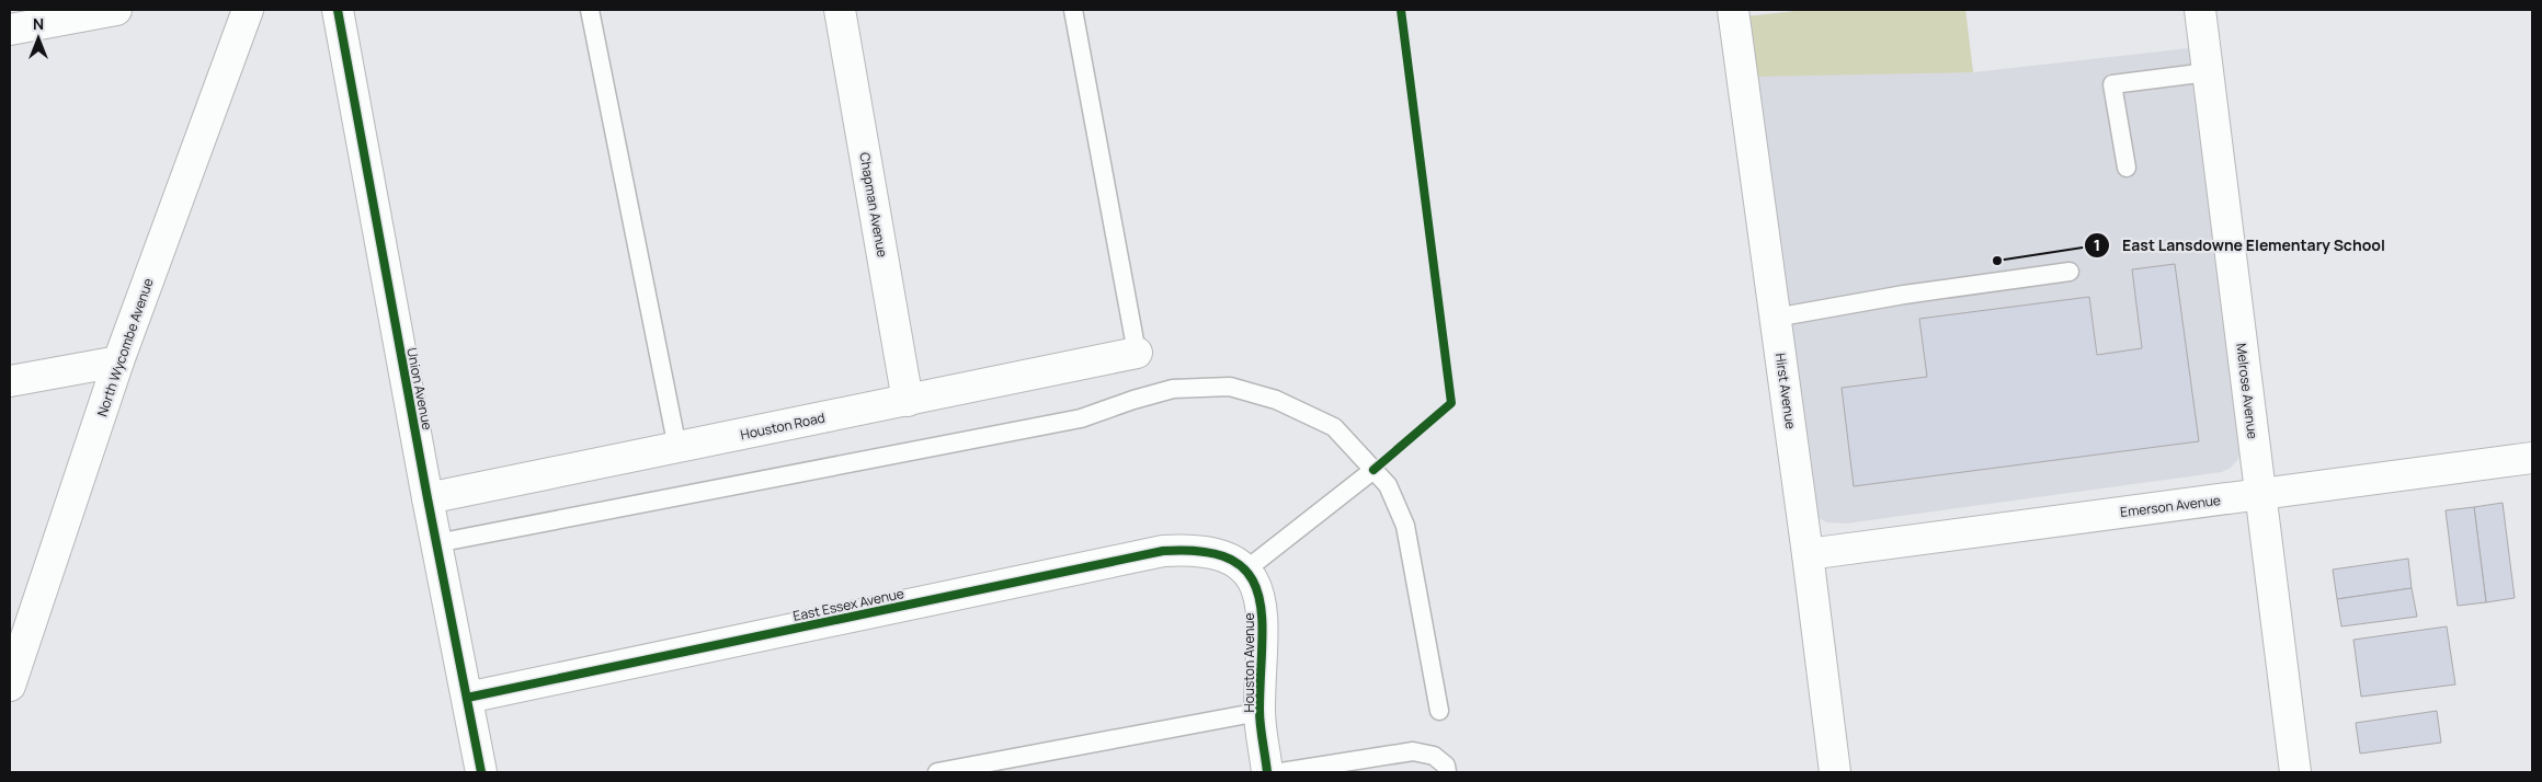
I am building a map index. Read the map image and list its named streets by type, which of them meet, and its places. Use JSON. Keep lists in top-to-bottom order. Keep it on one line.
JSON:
{"streets":{"street":["Chapman Avenue","North Wycombe Avenue","Union Avenue","Hirst Avenue","Melrose Avenue","Houston Road","Emerson Avenue","East Essex Avenue","Houston Avenue"]},"crossings":[["Chapman Avenue","Houston Road"],["Union Avenue","Houston Road"],["Union Avenue","East Essex Avenue"],["Hirst Avenue","Emerson Avenue"],["Melrose Avenue","Emerson Avenue"],["East Essex Avenue","Houston Avenue"]],"places":["East Lansdowne Elementary School"],"north":"top"}
